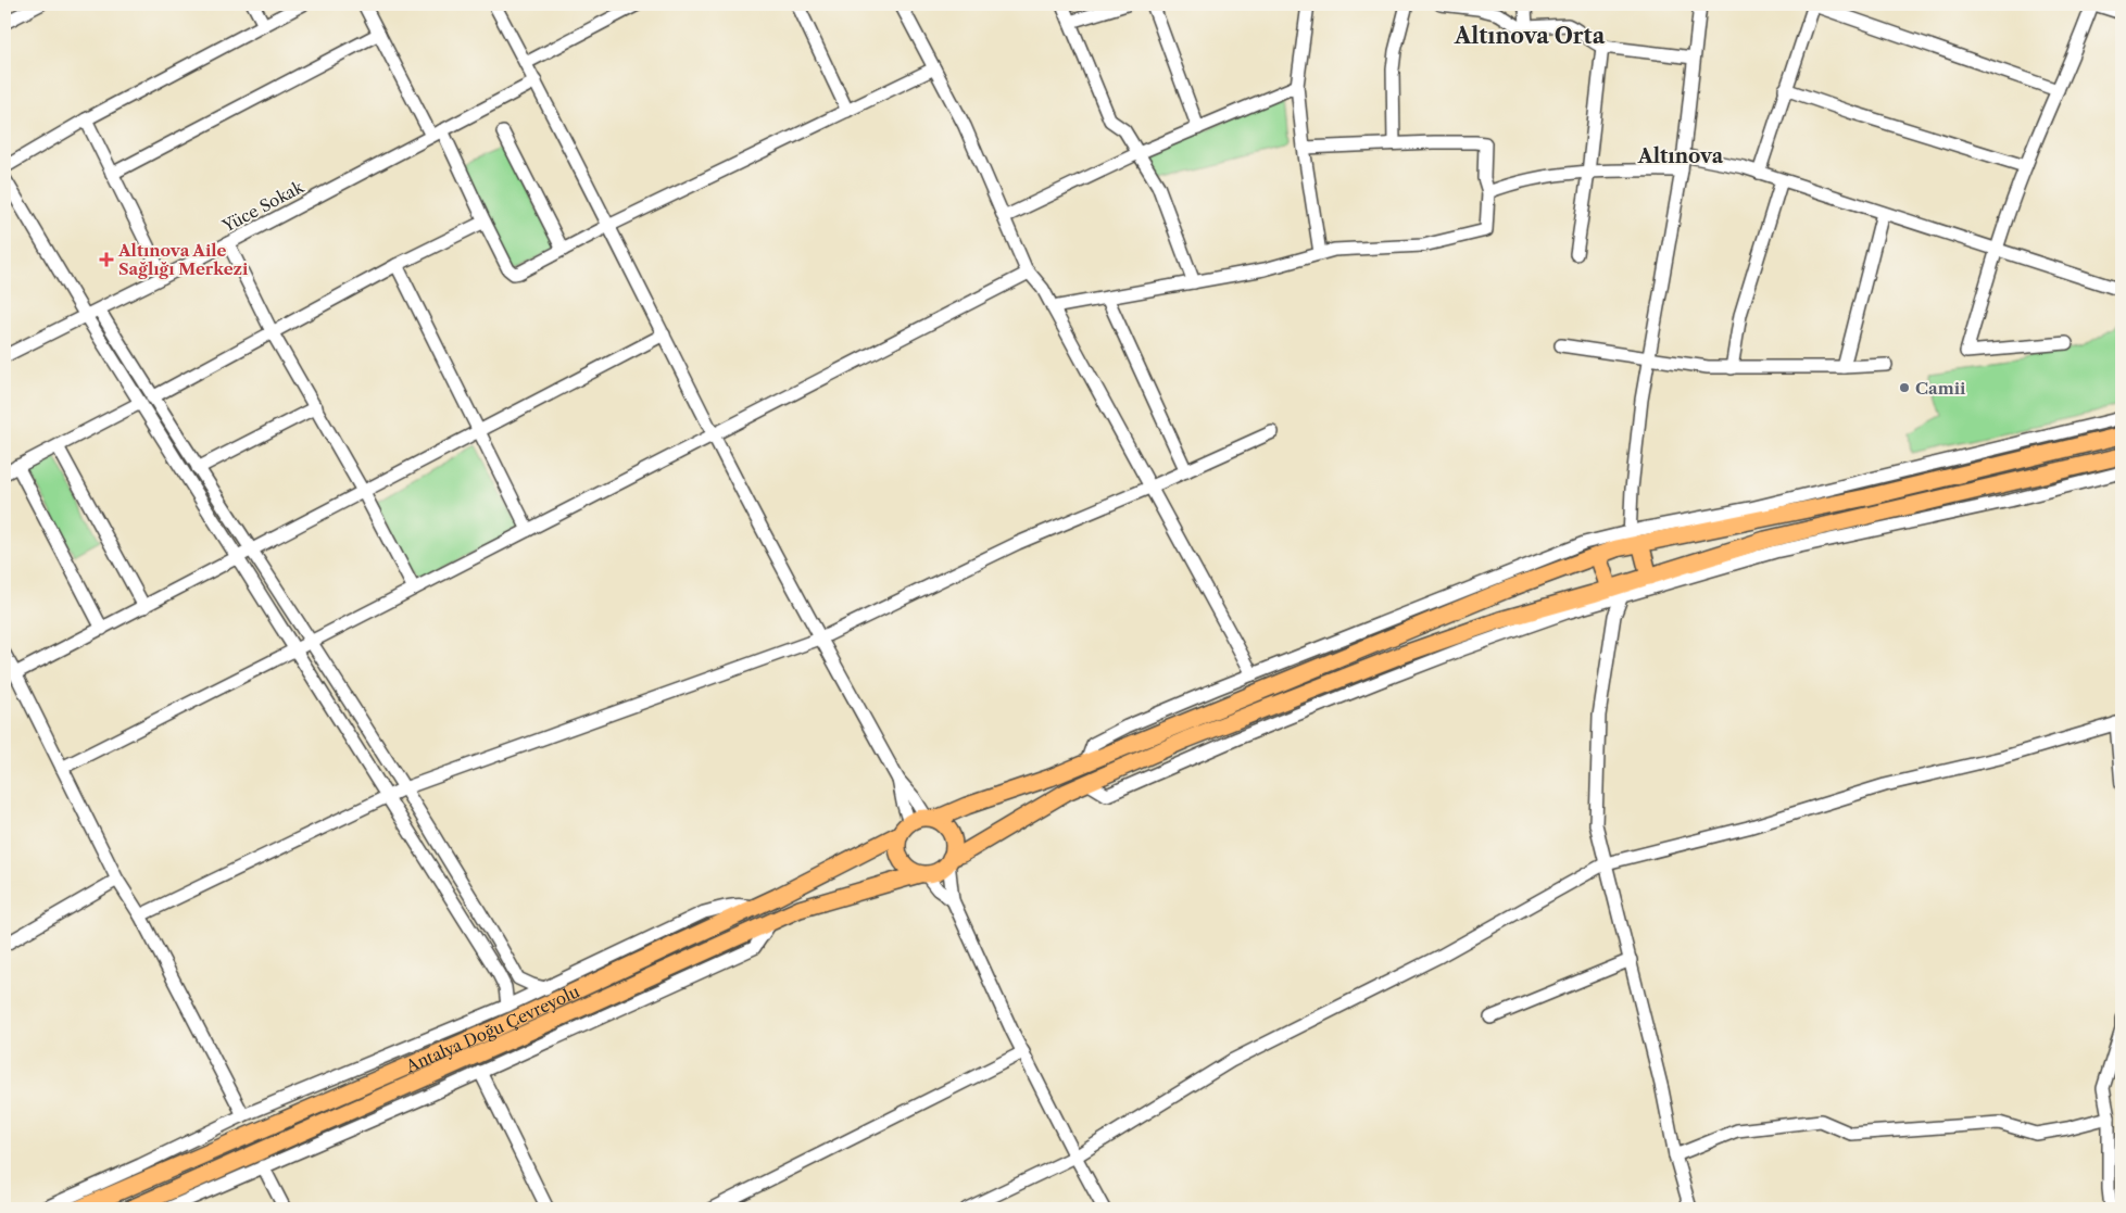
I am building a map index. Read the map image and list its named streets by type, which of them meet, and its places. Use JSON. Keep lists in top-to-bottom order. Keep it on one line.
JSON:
{"streets":{"main road":["Antalya Doğu Çevreyolu"],"street":["Yüce Sokak"]},"districts":["Altınova Orta","Altınova"],"places":{"health":["Altınova Aile Sağlığı Merkezi"],"other":["Camii"]}}
